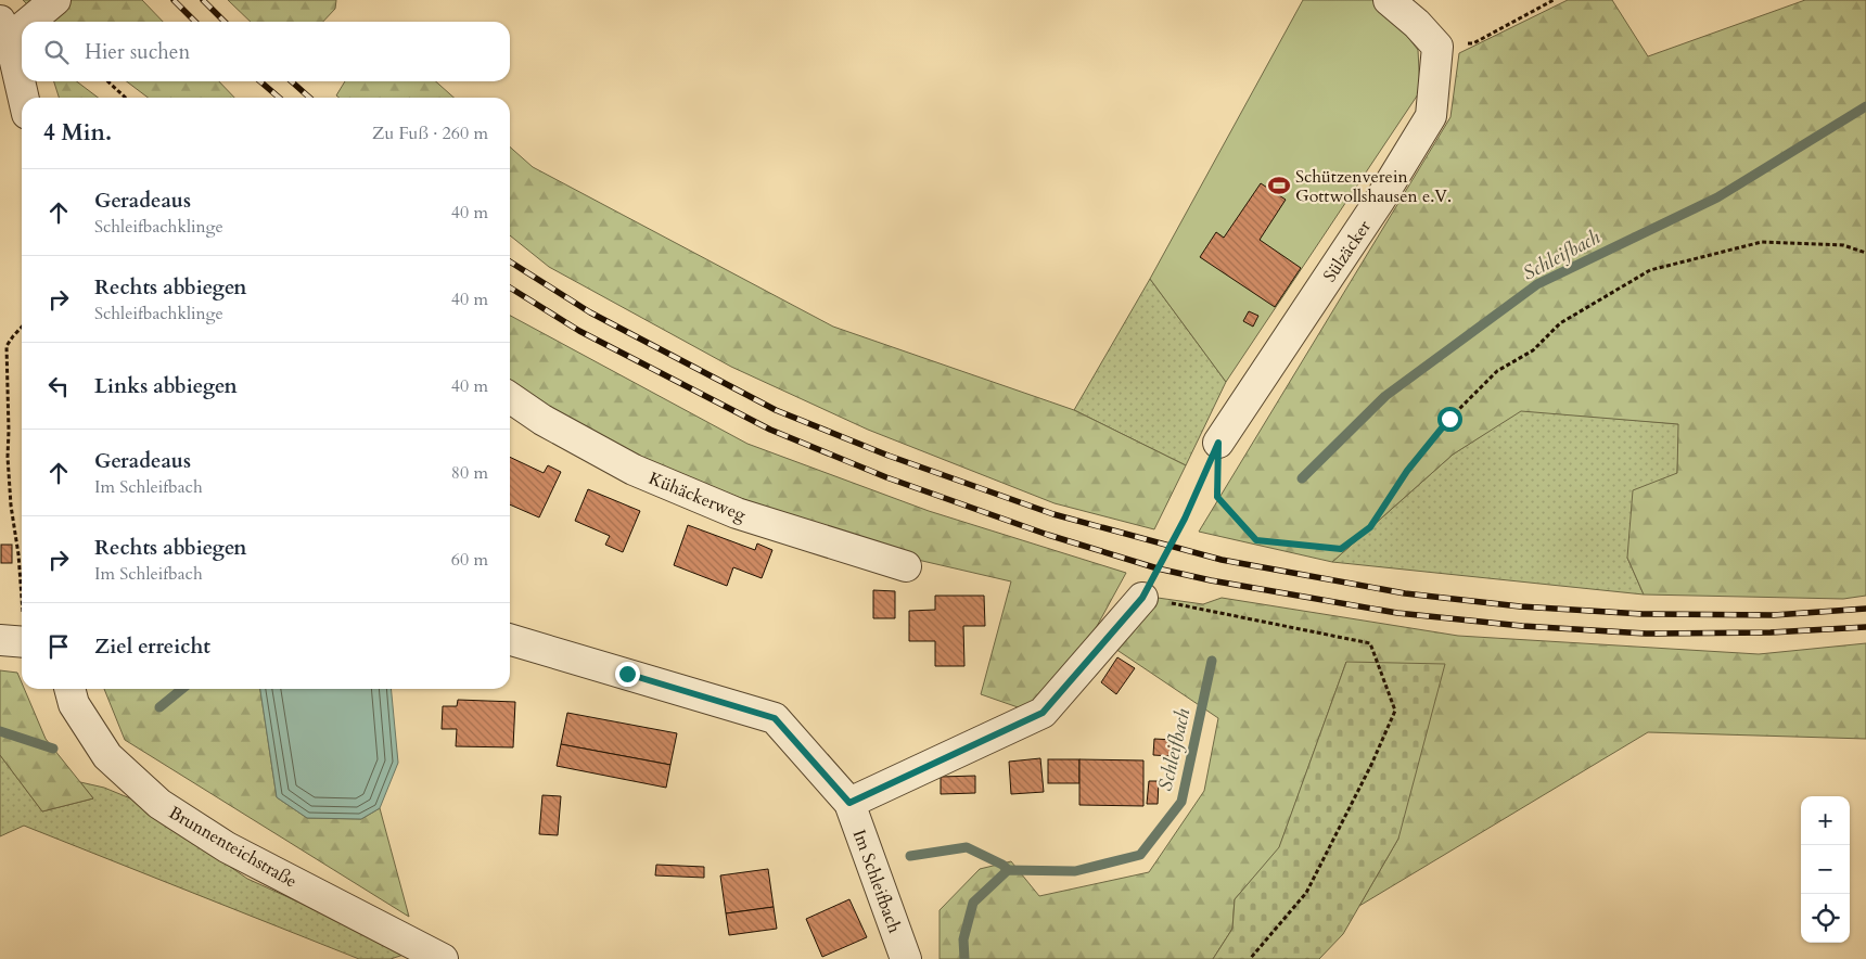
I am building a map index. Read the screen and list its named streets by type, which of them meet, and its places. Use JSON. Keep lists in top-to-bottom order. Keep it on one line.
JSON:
{"streets":{"street":["Sülzäcker","Kühäckerweg","Brunnenteichstraße","Im Schleifbach"]},"water":["Schleifbach"],"places":{"sports":["Schützenverein Gottwollshausen e.V."]},"page":{"search":"Hier suchen","heading":["4 Min.","Zu Fuß · 260 m"],"list":[["Geradeaus","Schleifbachklinge","40 m"],["Rechts abbiegen","Schleifbachklinge","40 m"],["Links abbiegen","40 m"],["Geradeaus","Im Schleifbach","80 m"],["Rechts abbiegen","Im Schleifbach","60 m"],"Ziel erreicht"],"map_buttons":["+","−"]}}
